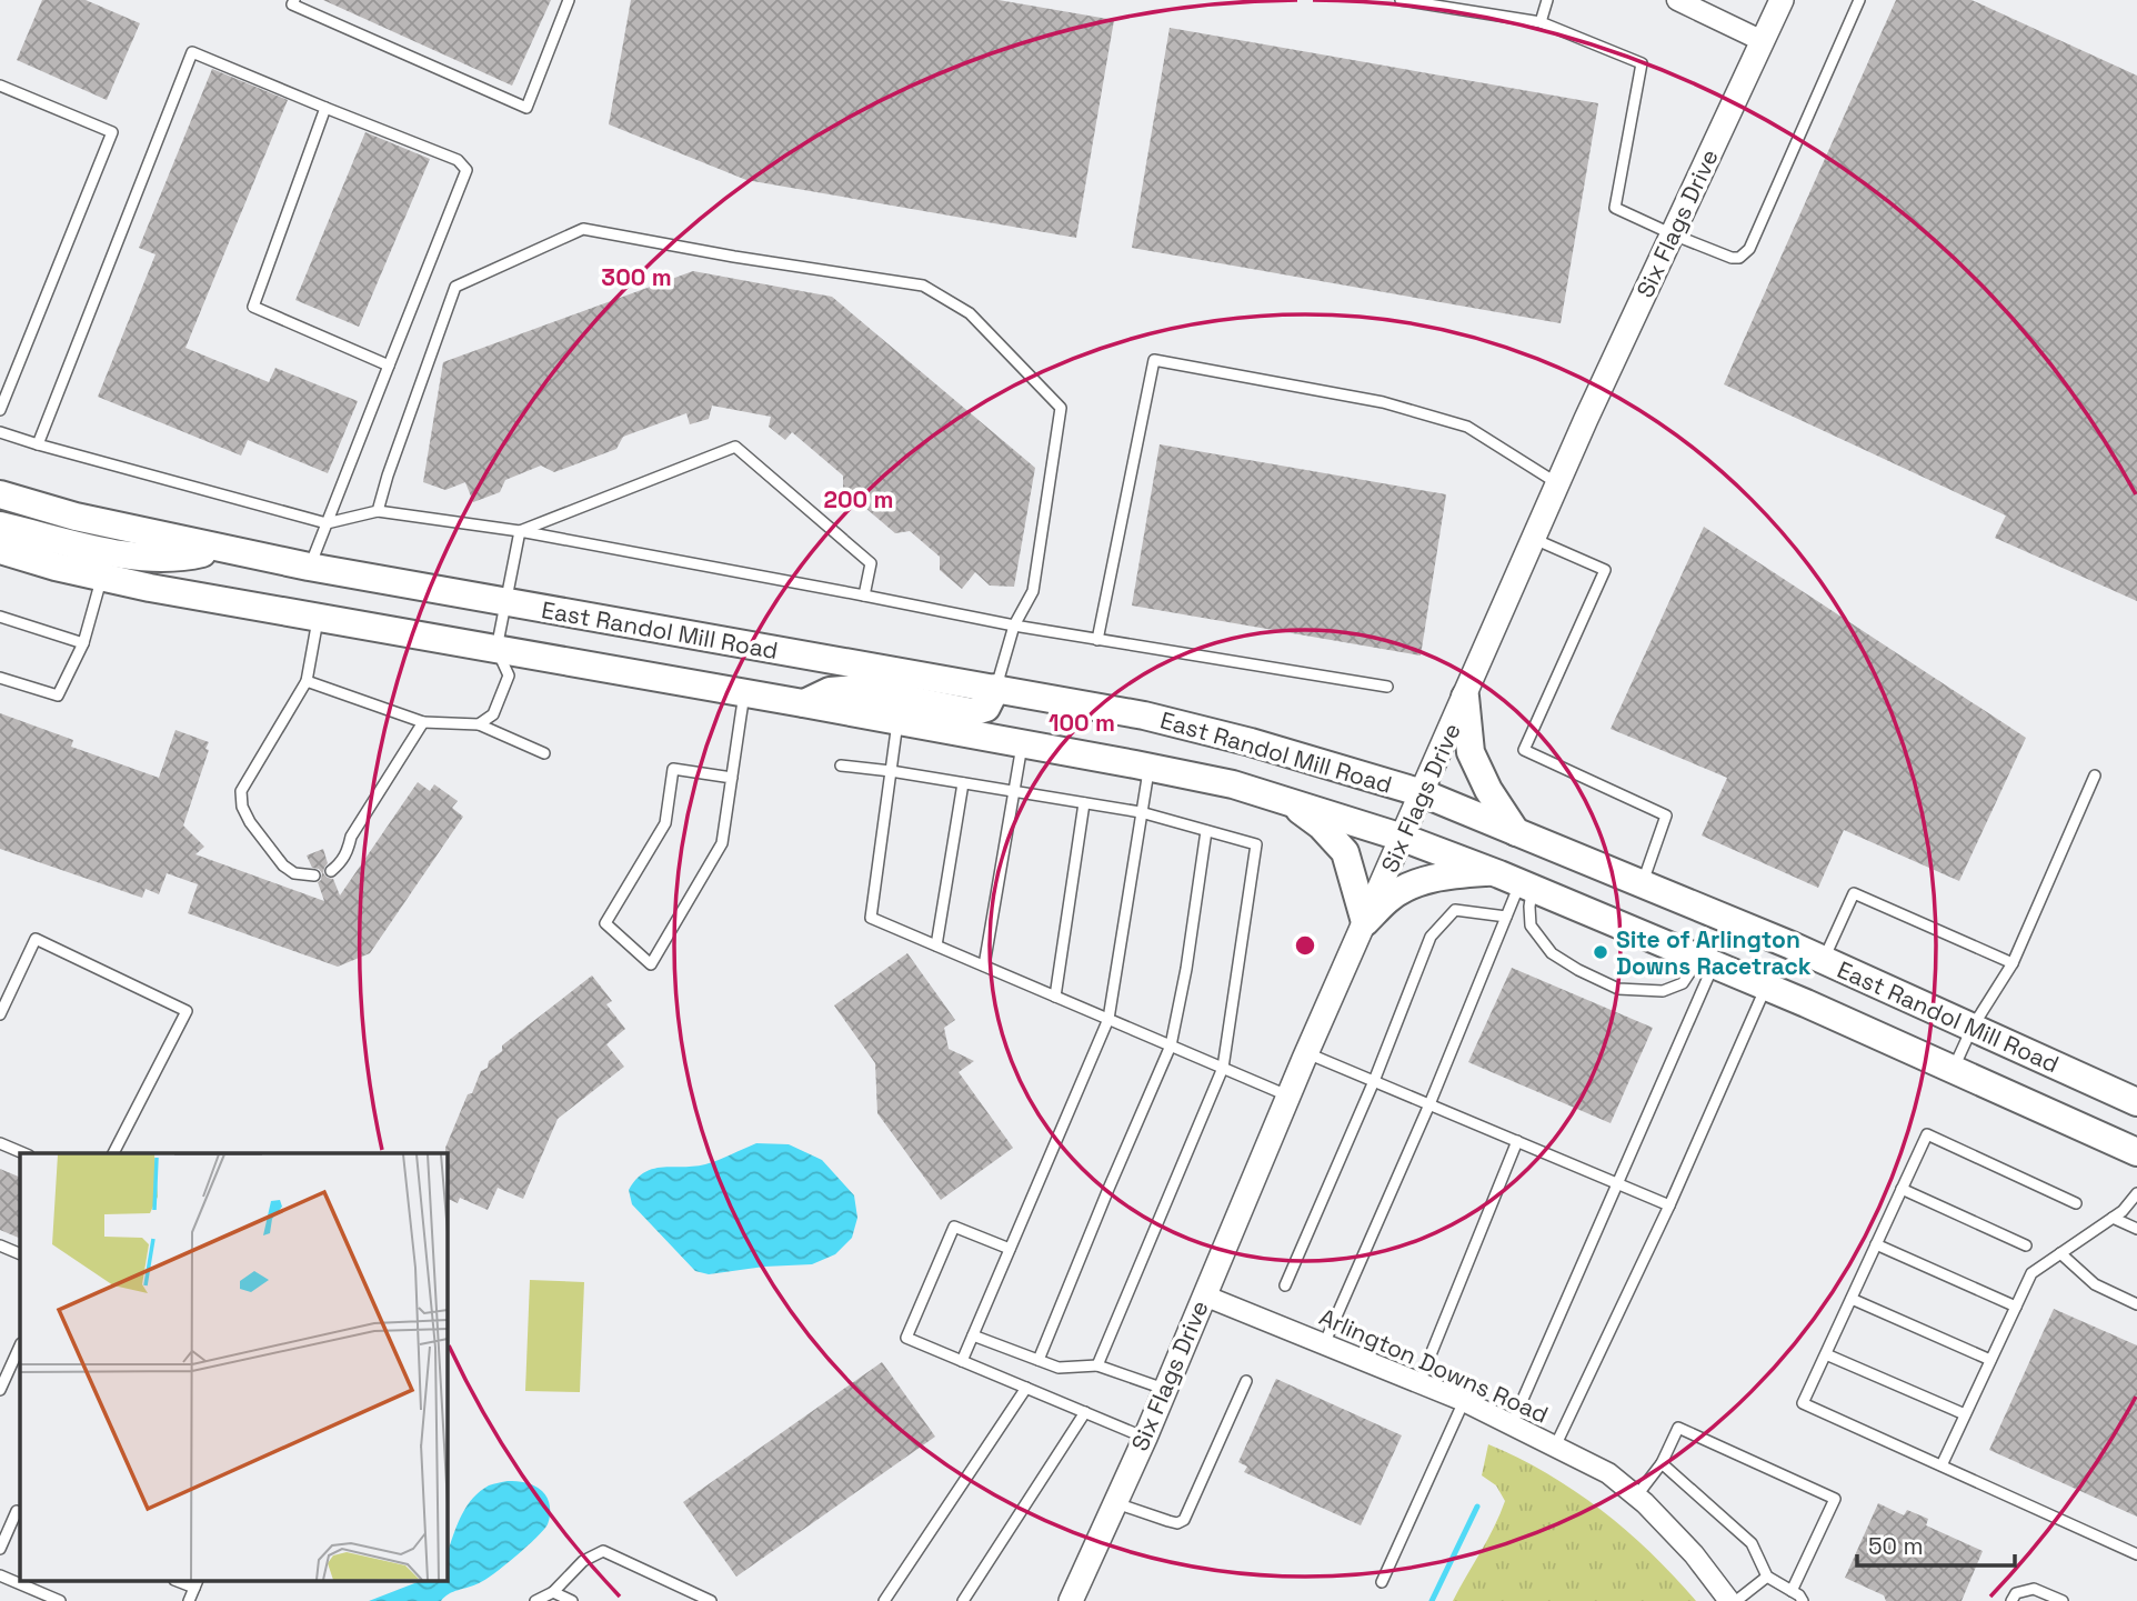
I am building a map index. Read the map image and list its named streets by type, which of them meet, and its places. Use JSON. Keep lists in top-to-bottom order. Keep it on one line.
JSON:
{"streets":{"main road":["East Randol Mill Road"],"street":["Six Flags Drive","Arlington Downs Road"]},"crossings":[["Six Flags Drive","East Randol Mill Road"],["Six Flags Drive","Arlington Downs Road"]],"places":["Site of Arlington Downs Racetrack"],"scale_bar":"50 m","rings":["300 m","200 m","100 m"]}
